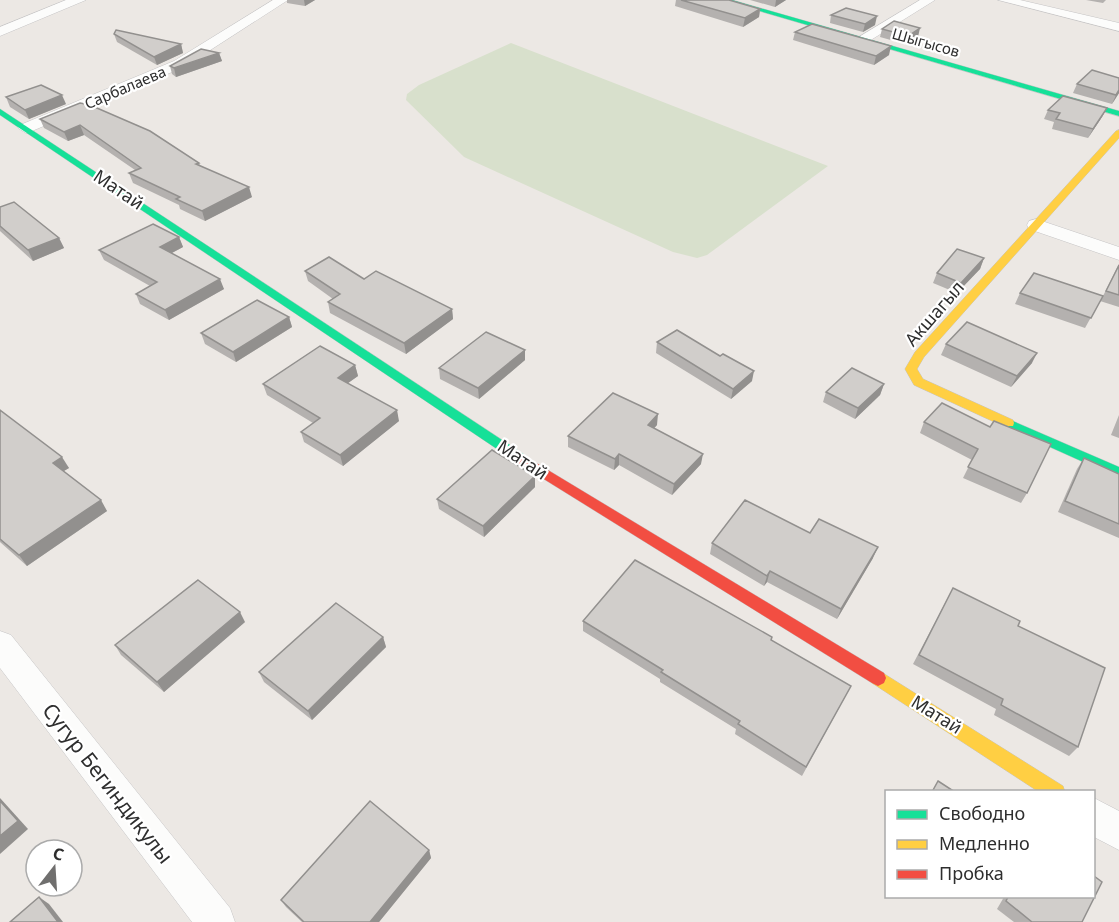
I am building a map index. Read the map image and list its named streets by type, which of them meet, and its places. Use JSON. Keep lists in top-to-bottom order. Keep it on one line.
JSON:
{"streets":{"street":["Шыгысов","Сарбалаева","Матай","Акшагыл","Сугур Бегиндикулы"]},"crossings":[["Сарбалаева","Матай"]],"legend":["Свободно","Медленно","Пробка"],"north":"top"}
